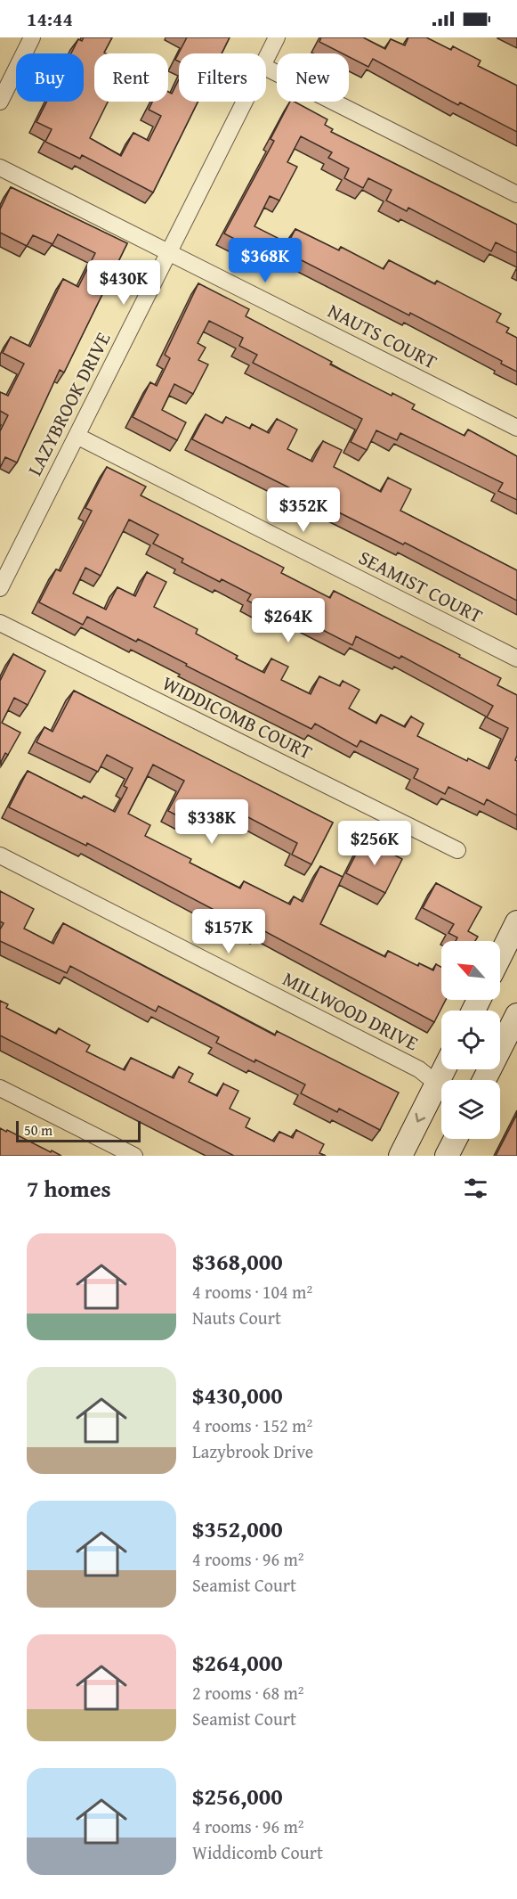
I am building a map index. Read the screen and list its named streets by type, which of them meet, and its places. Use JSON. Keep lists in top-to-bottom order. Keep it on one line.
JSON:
{"streets":{"street":["NAUTS COURT","LAZYBROOK DRIVE","SEAMIST COURT","WIDDICOMB COURT","MILLWOOD DRIVE"]},"crossings":[["NAUTS COURT","LAZYBROOK DRIVE"],["LAZYBROOK DRIVE","SEAMIST COURT"]],"scale_bar":"50 m","north":"top left","page":{"status":"14:44","chip":["Buy","Rent","Filters","New"],"price":["$368K","$430K","$352K","$264K","$338K","$256K","$157K"],"scale":"50 m","heading":"7 homes","list":[{"name":"$368,000","note":"4 rooms · 104 m² · Nauts Court"},{"name":"$430,000","note":"4 rooms · 152 m² · Lazybrook Drive"},{"name":"$352,000","note":"4 rooms · 96 m² · Seamist Court"},{"name":"$264,000","note":"2 rooms · 68 m² · Seamist Court"},{"name":"$256,000","note":"4 rooms · 96 m² · Widdicomb Court"}]}}
